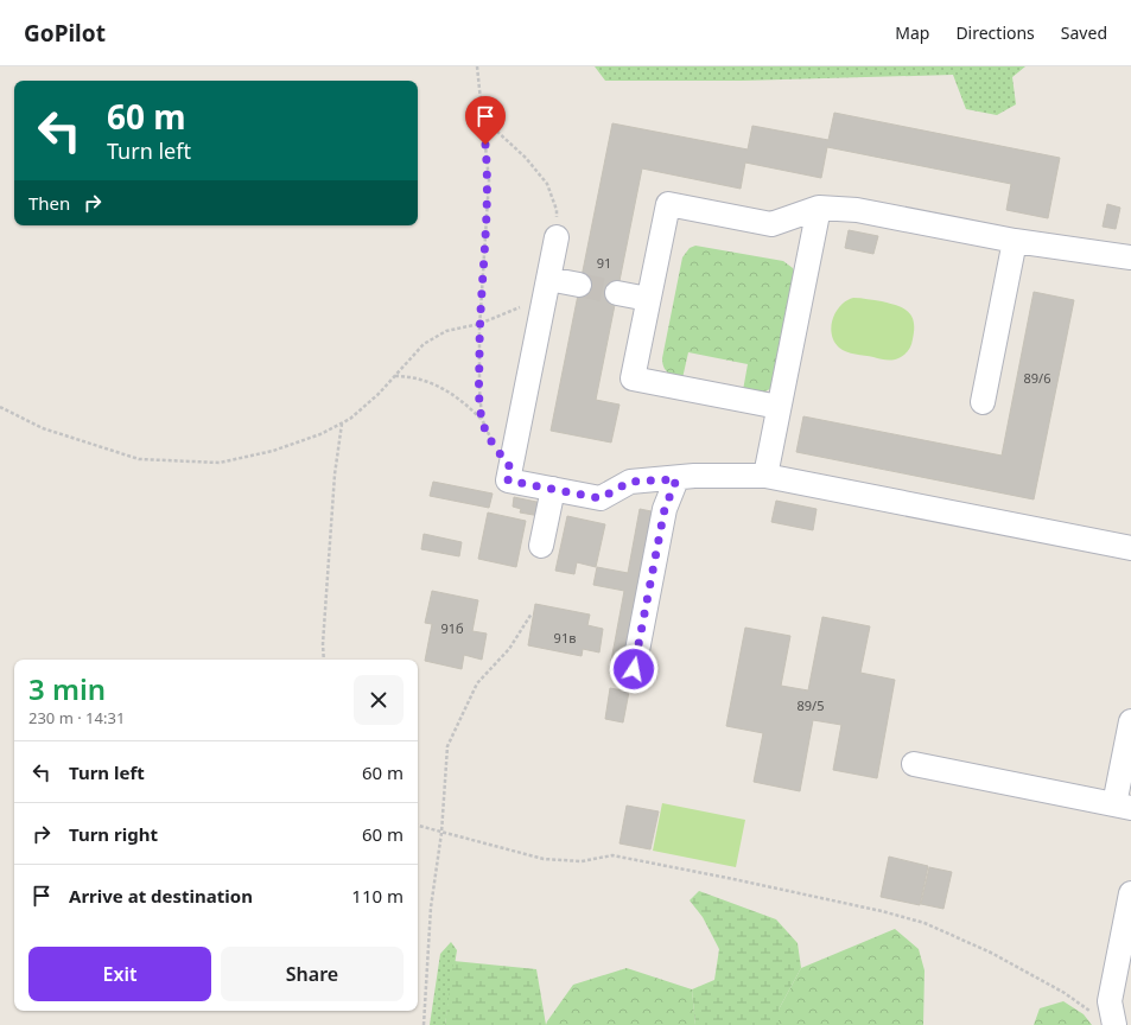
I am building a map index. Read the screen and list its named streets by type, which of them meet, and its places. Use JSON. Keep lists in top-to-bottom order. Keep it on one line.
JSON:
{"house_numbers":["91","89/6","91б","91в","89/5"],"page":{"header":"GoPilot","nav":["Map","Directions","Saved"],"turn":["60 m","Turn left"],"then":"Then","heading":["3 min","230 m · 14:31"],"list":[{"name":"Turn left","value":"60 m"},{"name":"Turn right","value":"60 m"},{"name":"Arrive at destination","value":"110 m"}],"buttons":["Exit","Share"]}}
